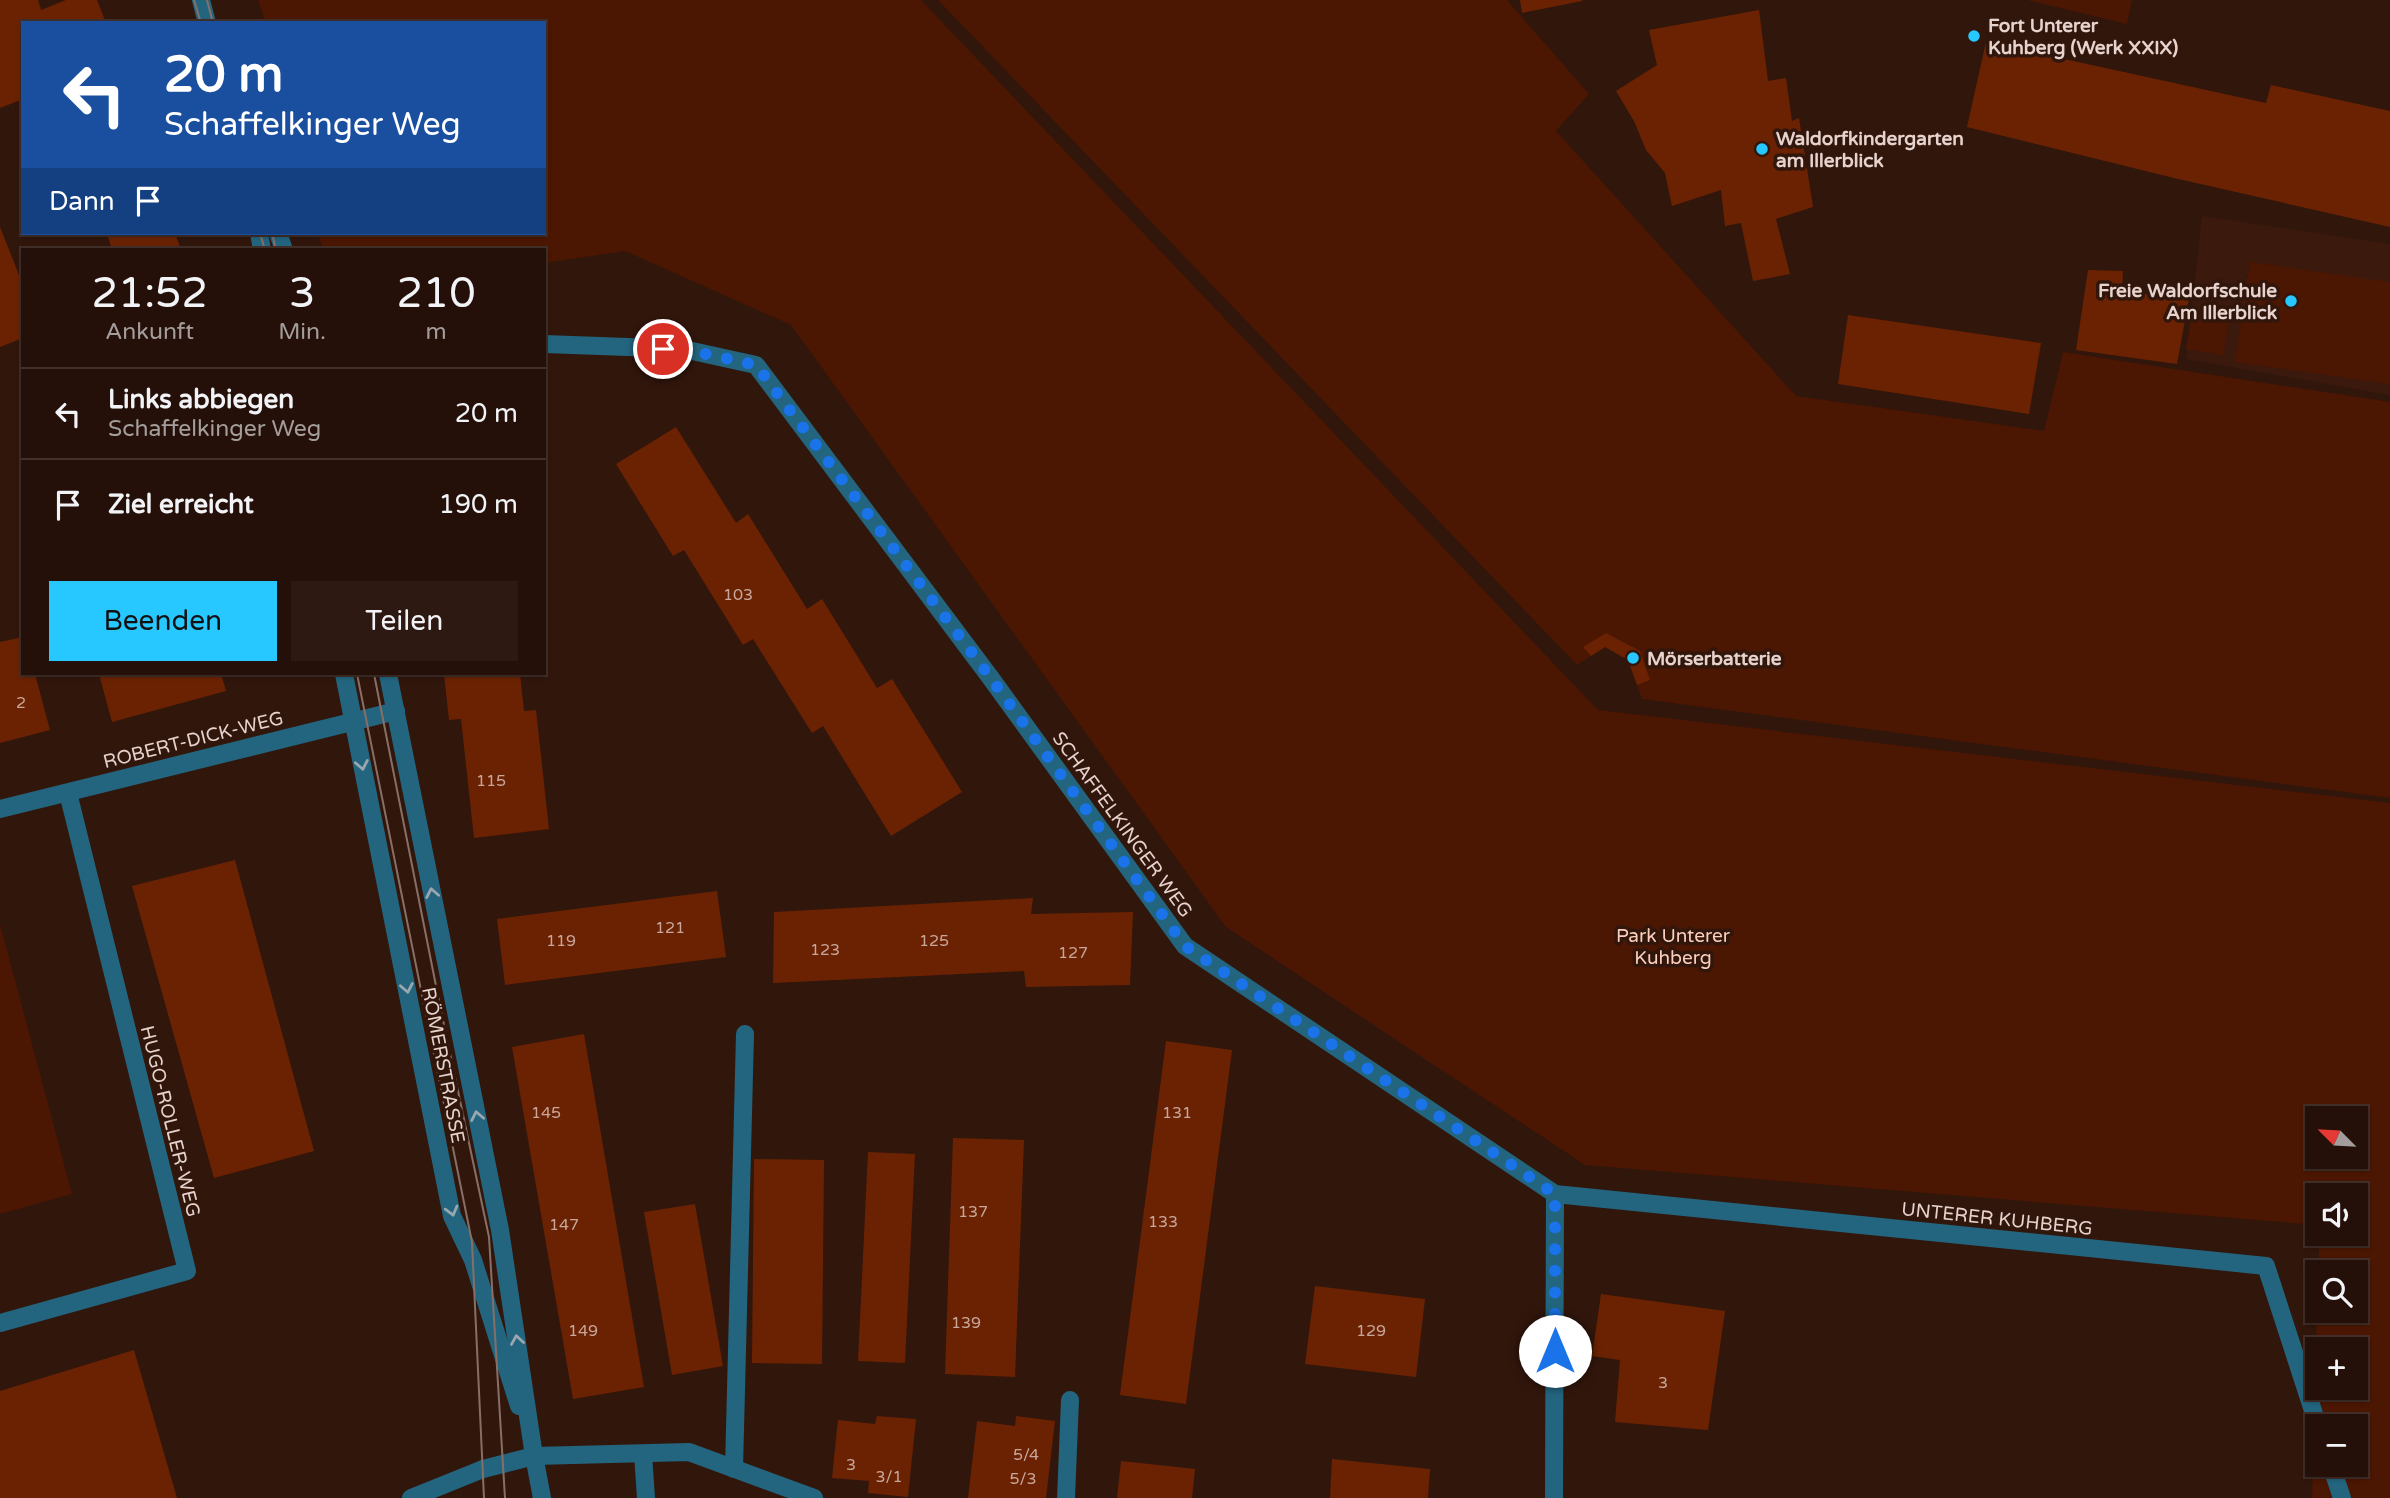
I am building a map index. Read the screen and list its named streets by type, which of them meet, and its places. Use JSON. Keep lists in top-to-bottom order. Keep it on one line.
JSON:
{"streets":{"street":["ROBERT-DICK-WEG","SCHAFFELKINGER WEG","RÖMERSTRASSE","HUGO-ROLLER-WEG","UNTERER KUHBERG"]},"crossings":[["ROBERT-DICK-WEG","RÖMERSTRASSE"],["ROBERT-DICK-WEG","HUGO-ROLLER-WEG"],["SCHAFFELKINGER WEG","UNTERER KUHBERG"]],"parks":["Park Unterer Kuhberg"],"places":["Fort Unterer Kuhberg (Werk XXIX)","Waldorfkindergarten am Illerblick","Freie Waldorfschule Am Illerblick","Mörserbatterie"],"house_numbers":["103","2","115","121","119","125","123","127","145","131","137","133","147","139","149","129","3","5/4","3","3/1","5/3"],"north":"top left","page":{"turn":["20 m","Schaffelkinger Weg"],"then":"Dann","eta":["21:52","Ankunft","3","Min.","210","m"],"list":[{"name":"Links abbiegen","note":"Schaffelkinger Weg","value":"20 m"},{"name":"Ziel erreicht","value":"190 m"}],"buttons":["Beenden","Teilen"],"map_buttons":["+","−"]}}
